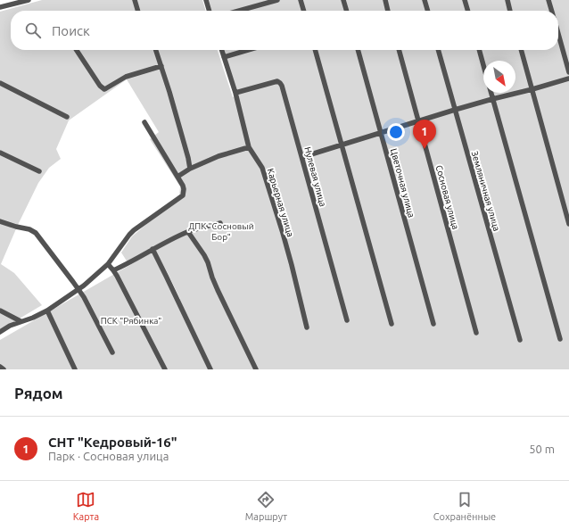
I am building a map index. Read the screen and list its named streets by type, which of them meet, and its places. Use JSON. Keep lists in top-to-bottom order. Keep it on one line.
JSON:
{"streets":{"street":["Нулевая улица","Цветочная улица","Земляничная улица","Сосновая улица","Карьерная улица"]},"crossings":[["Нулевая улица","Карьерная улица"]],"parks":["ДПК \"Сосновый Бор\"","ПСК \"Рябинка\""],"north":"bottom right","page":{"search":"Поиск","pins":"1","heading":"Рядом","list":[{"mark":"1","name":"СНТ \"Кедровый-16\"","note":"Парк · Сосновая улица","value":"50 m"}],"nav":["Карта","Маршрут","Сохранённые"]}}
